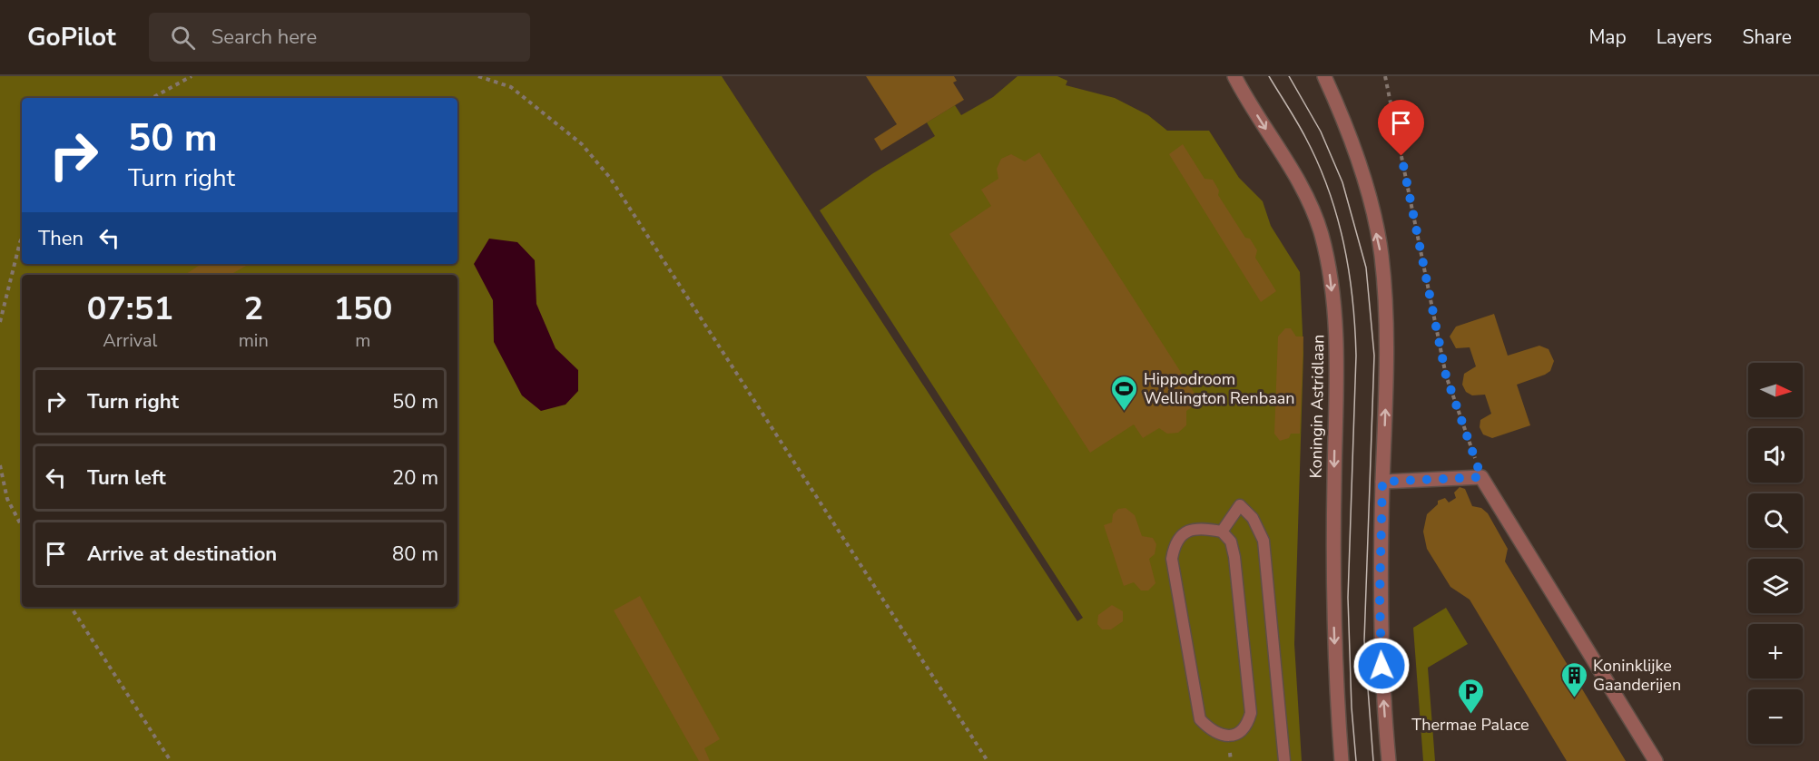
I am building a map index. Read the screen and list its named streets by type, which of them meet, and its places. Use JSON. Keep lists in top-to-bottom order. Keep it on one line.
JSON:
{"streets":{"street":["Koningin Astridlaan"]},"places":{"sports":["Hippodroom Wellington Renbaan"],"building":["Koninklijke Gaanderijen"],"parking":["Thermae Palace"]},"north":"right","page":{"header":"GoPilot","search":"Search here","nav":["Map","Layers","Share"],"turn":["50 m","Turn right"],"then":"Then","eta":["07:51","Arrival","2","min","150","m"],"map_buttons":["+","−"],"list":[{"name":"Turn right","value":"50 m"},{"name":"Turn left","value":"20 m"},{"name":"Arrive at destination","value":"80 m"}]}}
